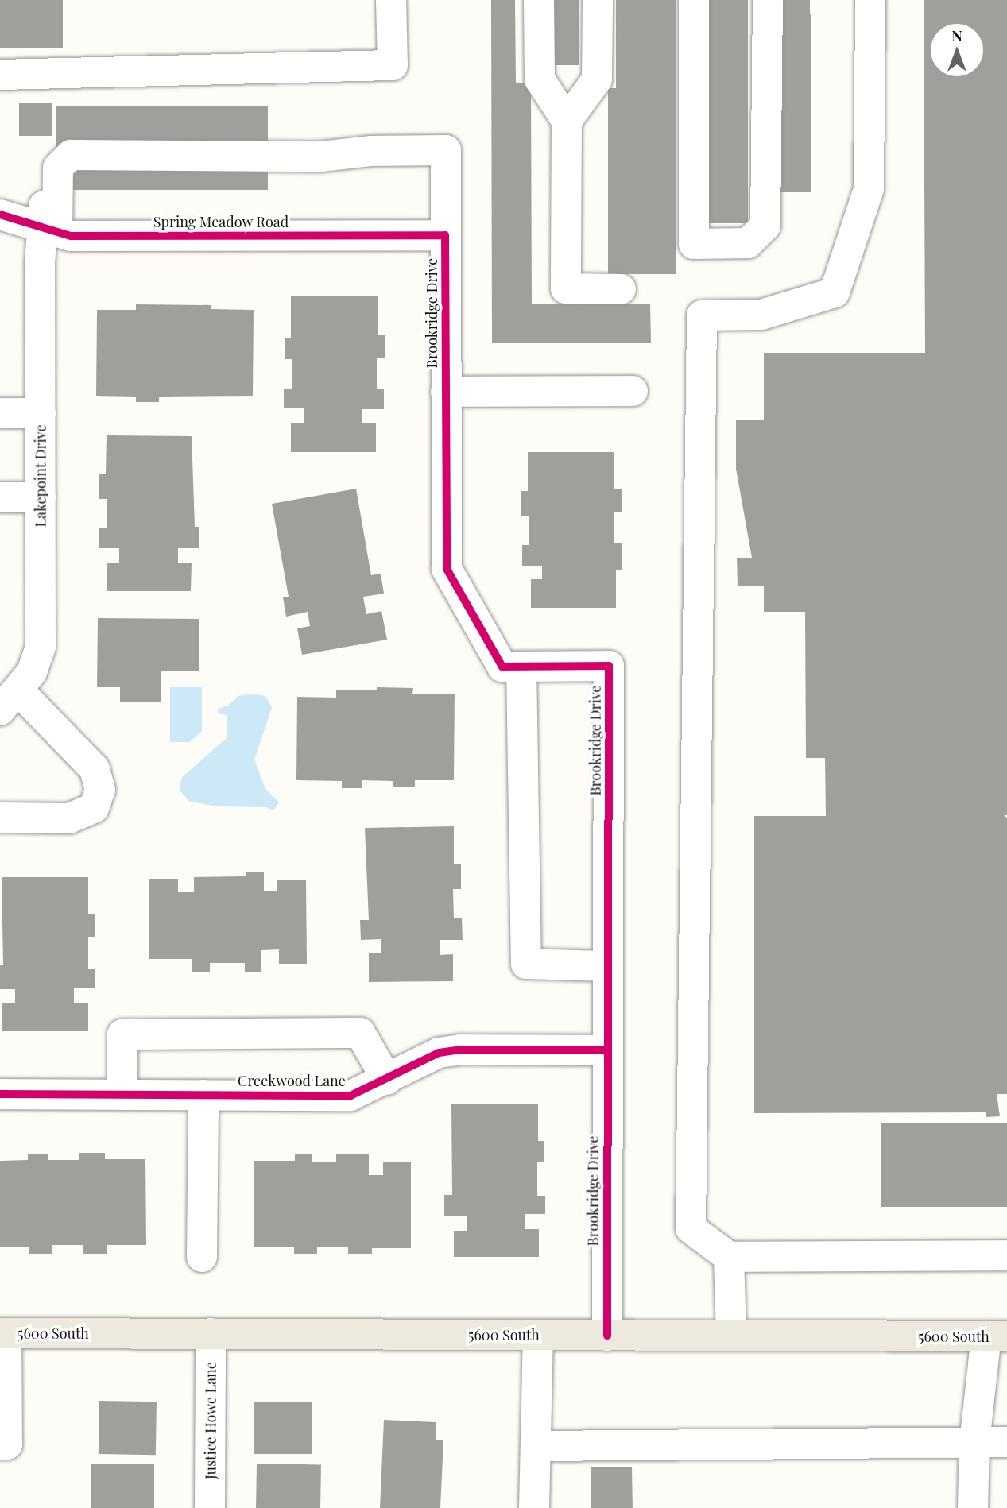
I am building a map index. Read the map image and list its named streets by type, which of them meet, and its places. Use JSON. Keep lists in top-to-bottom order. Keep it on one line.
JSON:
{"streets":{"main road":["5600 South"],"street":["Spring Meadow Road","Brookridge Drive","Lakepoint Drive","Creekwood Lane","Justice Howe Lane"]},"crossings":[["Spring Meadow Road","Brookridge Drive"],["Spring Meadow Road","Lakepoint Drive"],["Brookridge Drive","Creekwood Lane"],["Brookridge Drive","5600 South"],["5600 South","Justice Howe Lane"]],"north":"top"}
